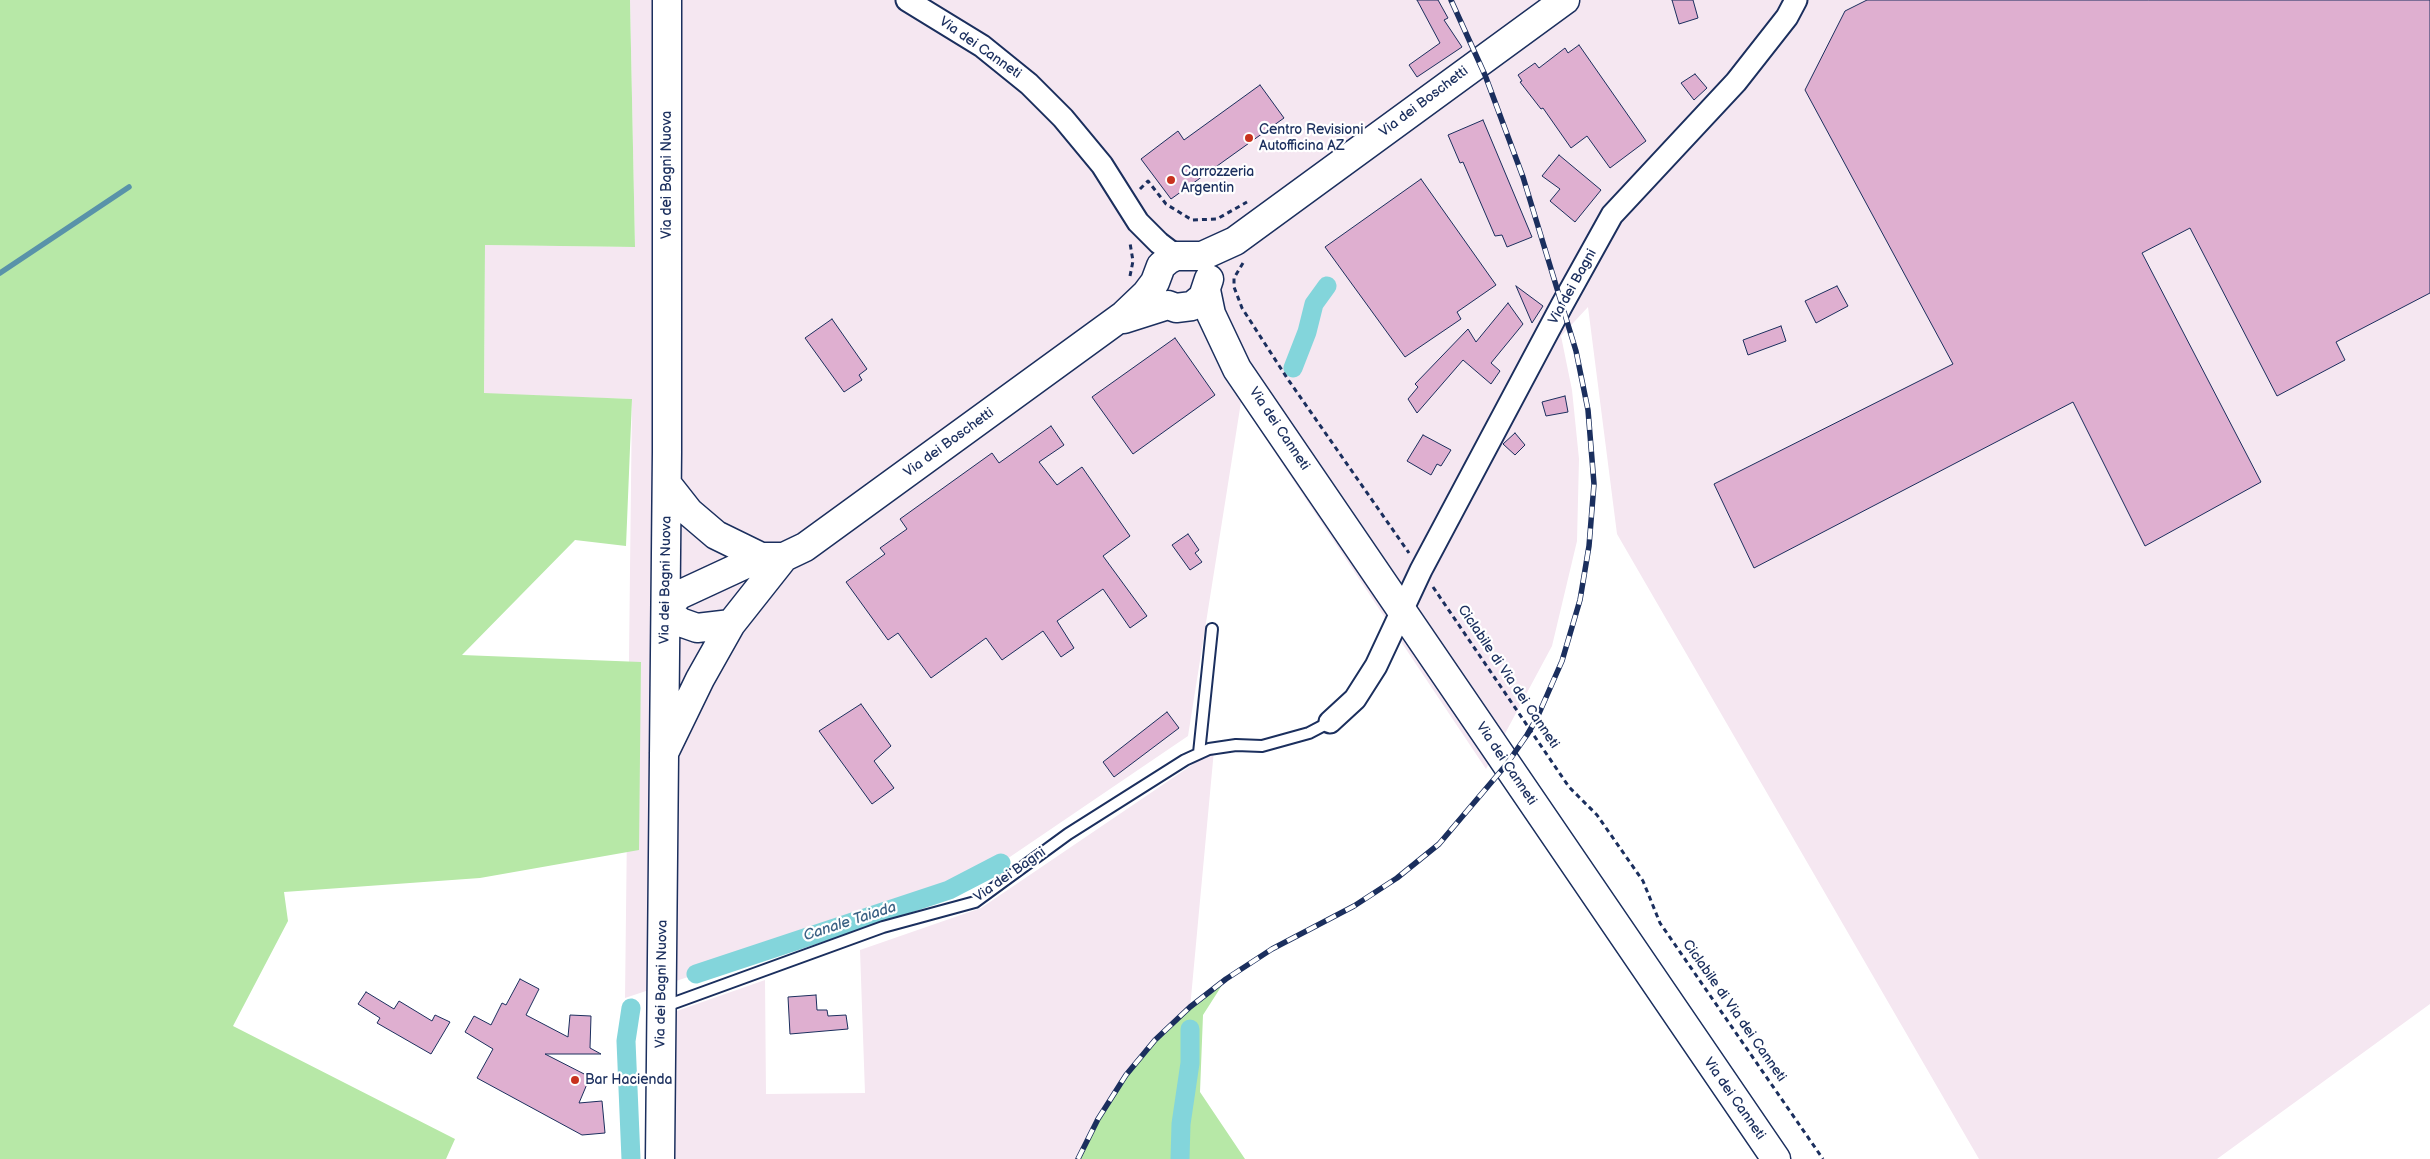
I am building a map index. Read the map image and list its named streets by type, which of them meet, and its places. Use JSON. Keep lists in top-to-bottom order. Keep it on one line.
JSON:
{"streets":{"street":["Via dei Canneti","Via dei Boschetti","Via dei Bagni Nuova","Via dei Bagni"],"path":["Ciclabile di Via dei Canneti"]},"crossings":[["Via dei Canneti","Via dei Boschetti"],["Via dei Canneti","Via dei Bagni"],["Via dei Boschetti","Via dei Bagni Nuova"],["Via dei Boschetti","Ciclabile di Via dei Canneti"],["Via dei Bagni Nuova","Via dei Bagni"],["Via dei Bagni","Ciclabile di Via dei Canneti"]],"water":["Canale Taiada"],"places":["Centro Revisioni Autofficina AZ","Carrozzeria Argentin","Bar Hacienda"]}
